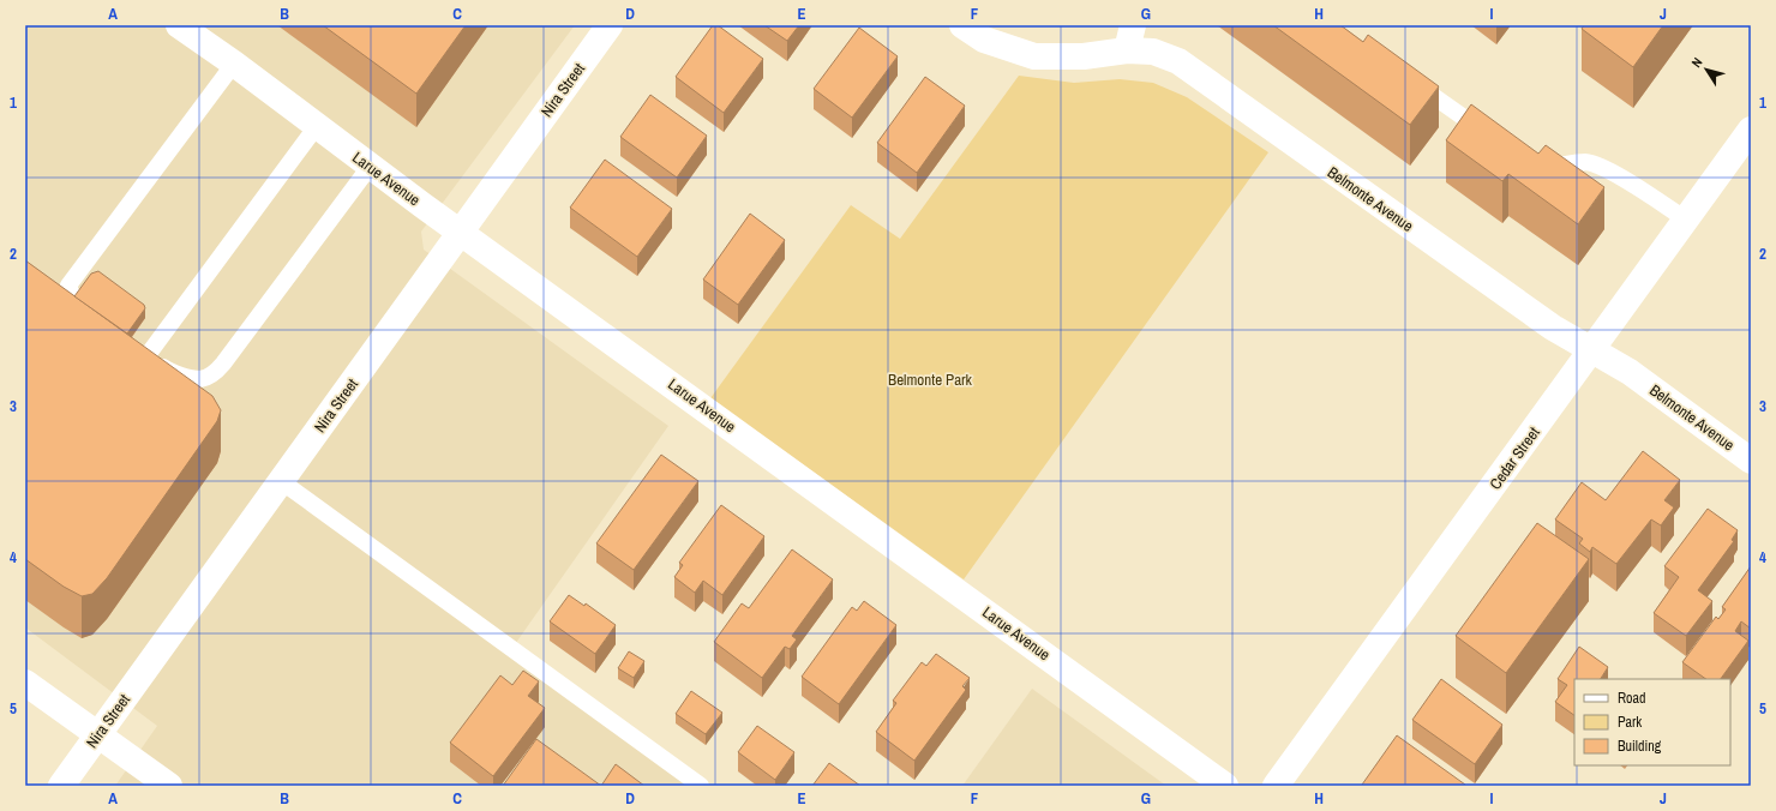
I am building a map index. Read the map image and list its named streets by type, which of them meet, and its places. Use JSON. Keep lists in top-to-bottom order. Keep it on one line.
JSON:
{"streets":{"street":["Nira Street","Larue Avenue","Belmonte Avenue","Cedar Street"]},"crossings":[["Nira Street","Larue Avenue"],["Belmonte Avenue","Cedar Street"]],"parks":["Belmonte Park"],"legend":["Road","Park","Building"],"north":"top left","grid":{"columns":["A","B","C","D","E","F","G","H","I","J"],"rows":["1","2","3","4","5"]}}
